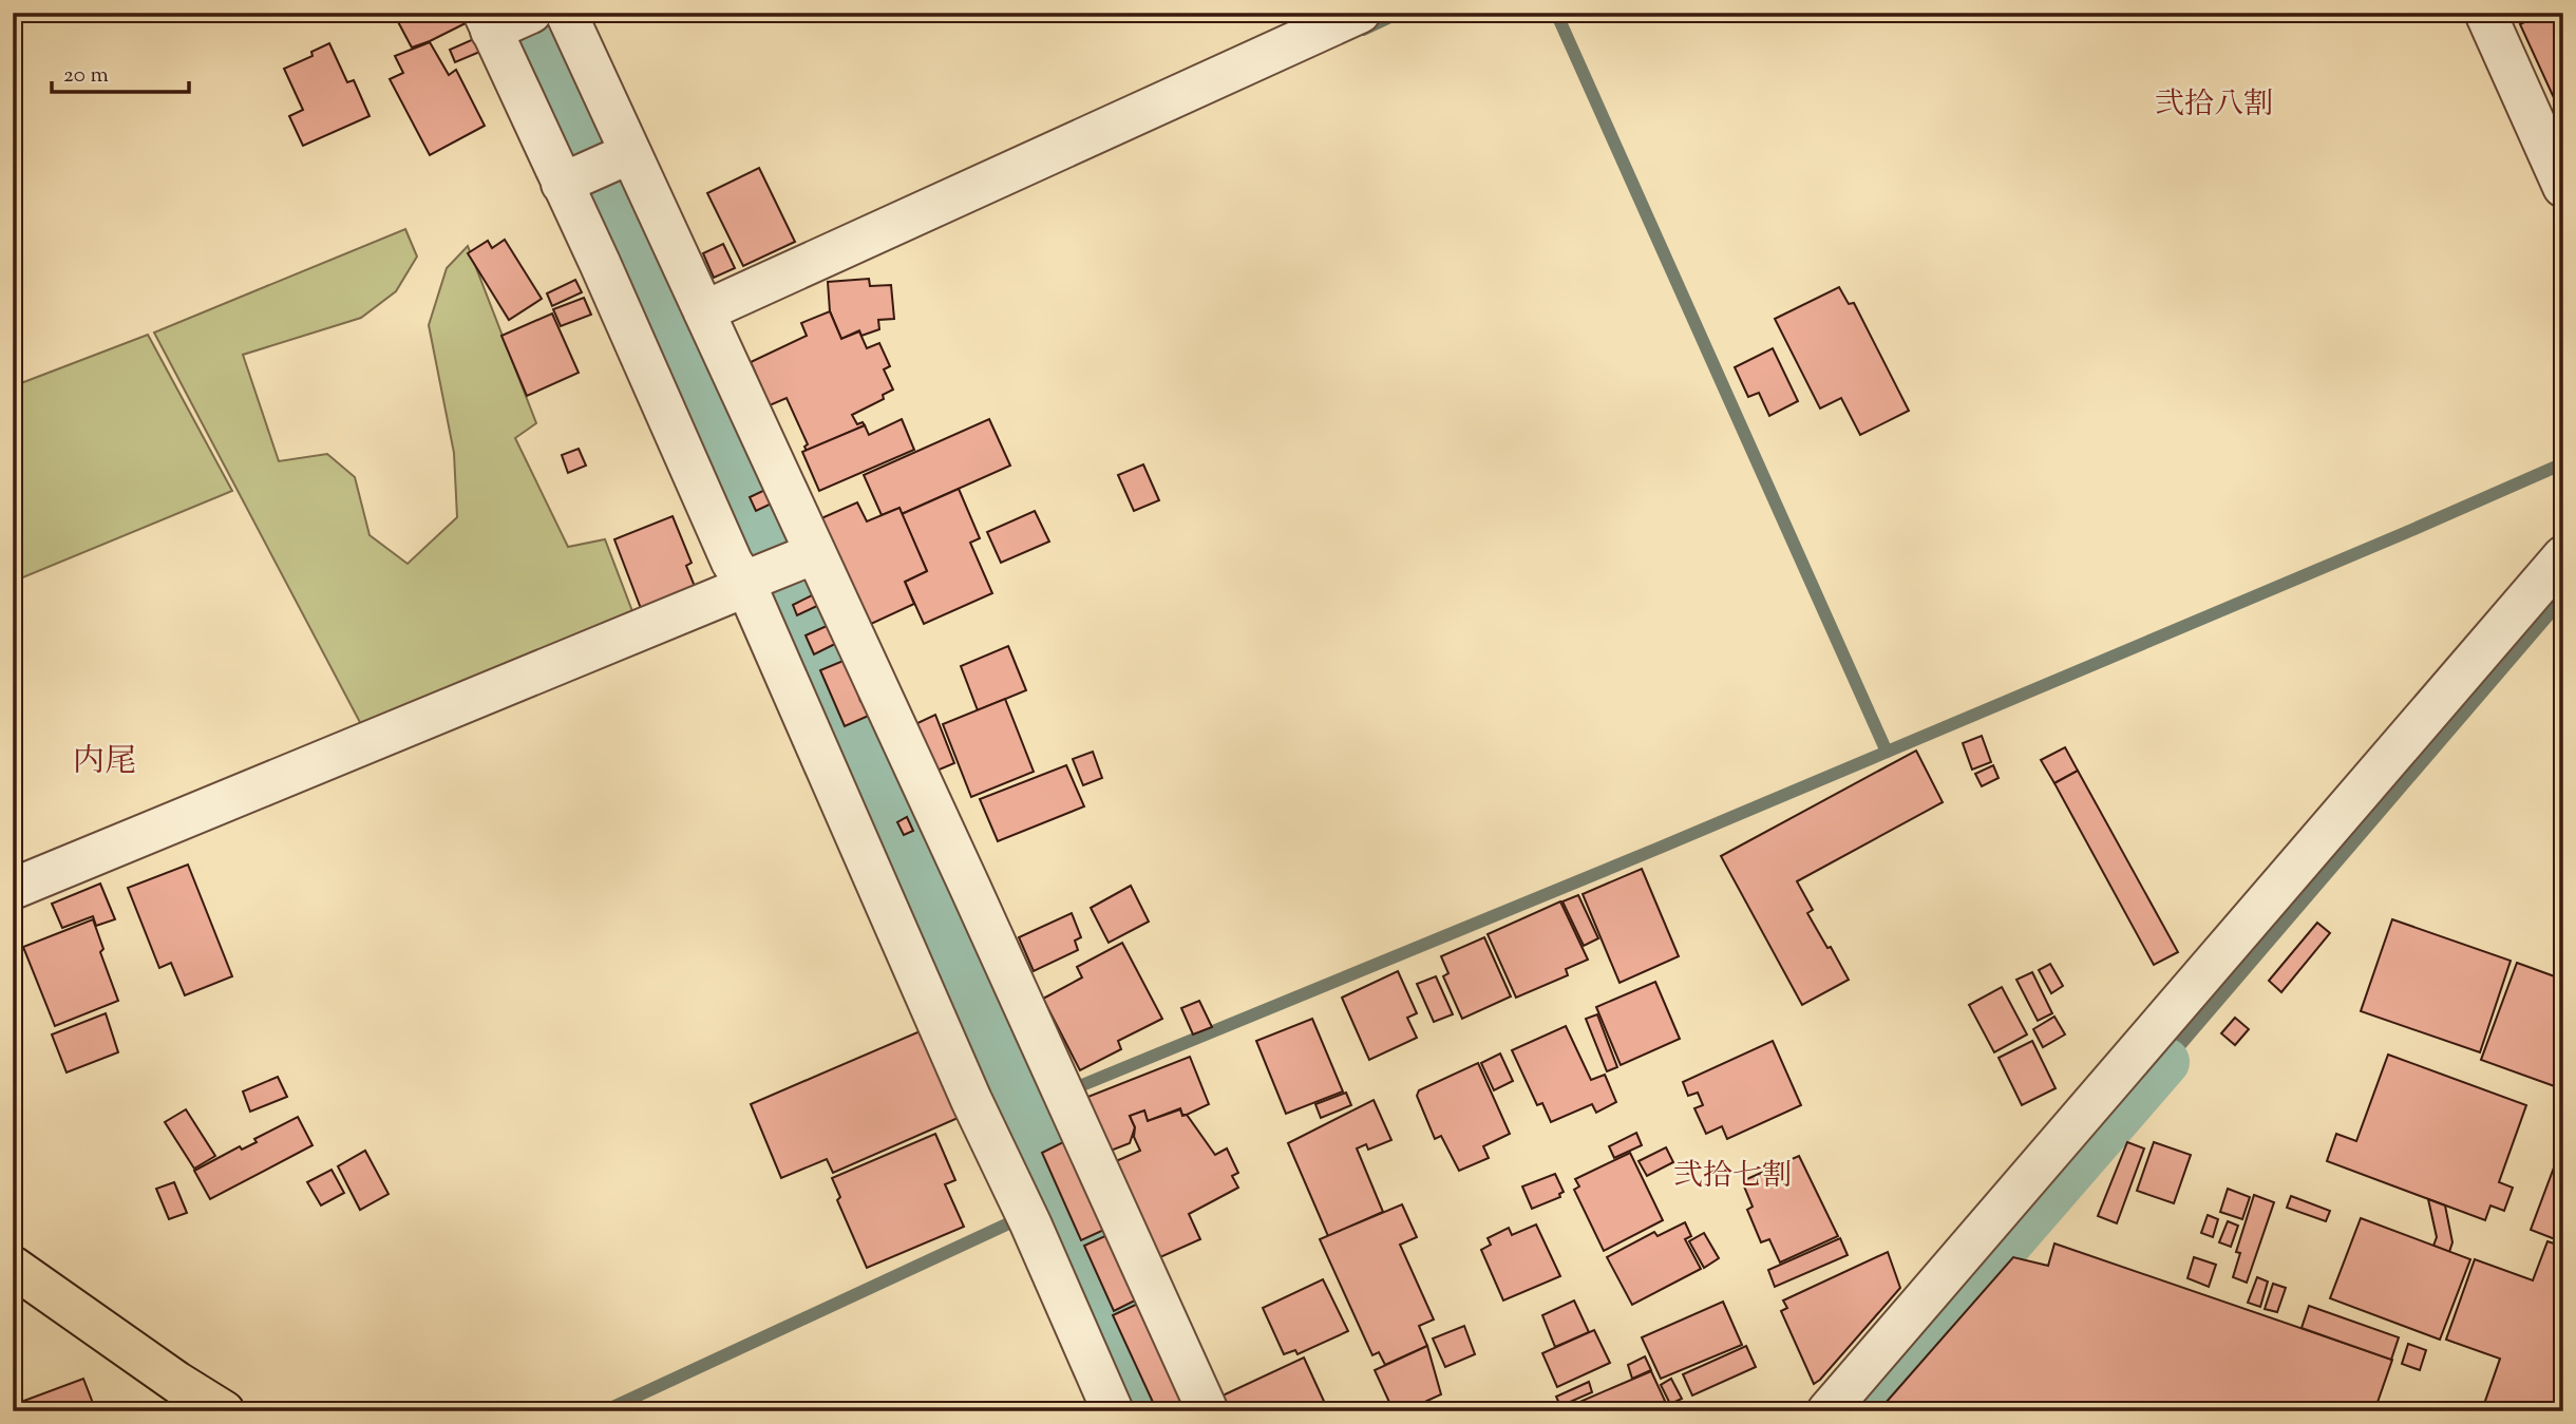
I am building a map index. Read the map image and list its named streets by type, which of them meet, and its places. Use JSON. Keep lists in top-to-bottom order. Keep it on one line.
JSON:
{"districts":["弐拾八割","内尾","弐拾七割"],"scale_bar":"20 m"}
